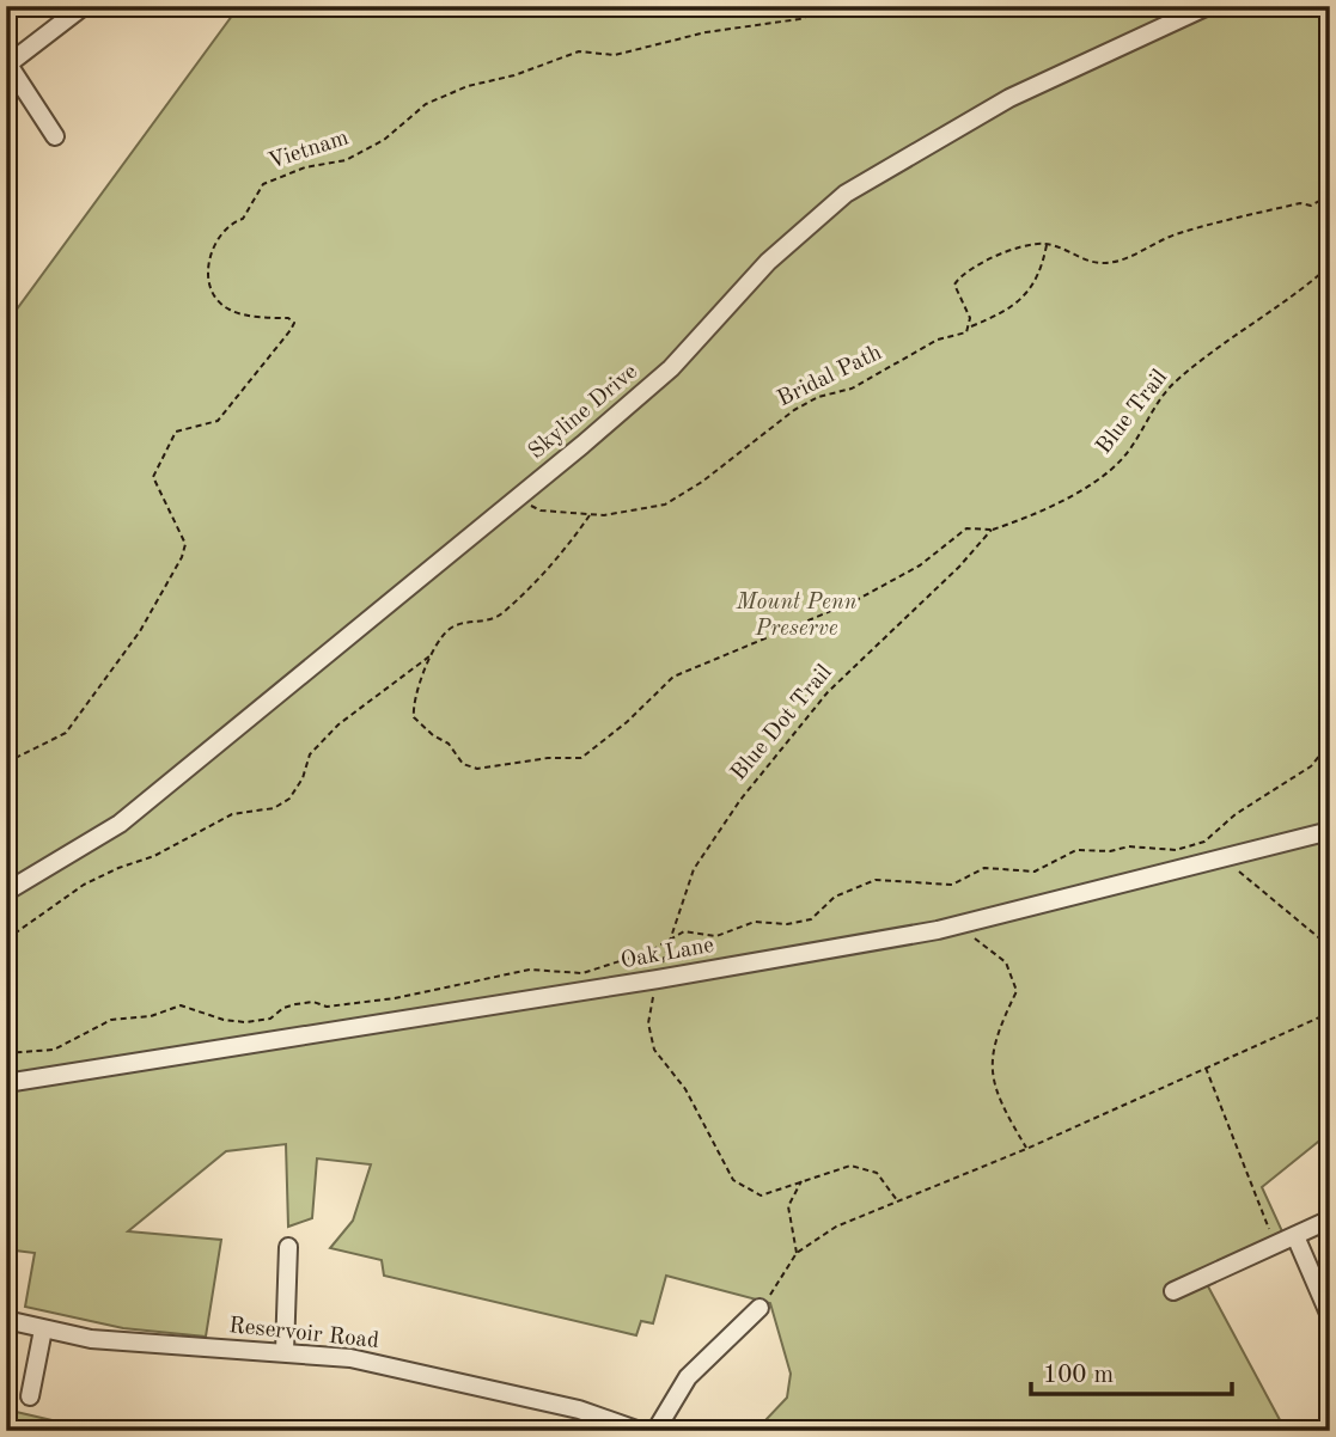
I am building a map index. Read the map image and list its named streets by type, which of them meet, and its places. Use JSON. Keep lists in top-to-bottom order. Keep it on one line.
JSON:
{"streets":{"street":["Skyline Drive","Oak Lane","Reservoir Road"],"path":["Vietnam","Bridal Path","Blue Trail","Blue Dot Trail"]},"crossings":[["Blue Trail","Blue Dot Trail"],["Blue Dot Trail","Oak Lane"]],"parks":["Mount Penn Preserve"],"scale_bar":"100 m"}
